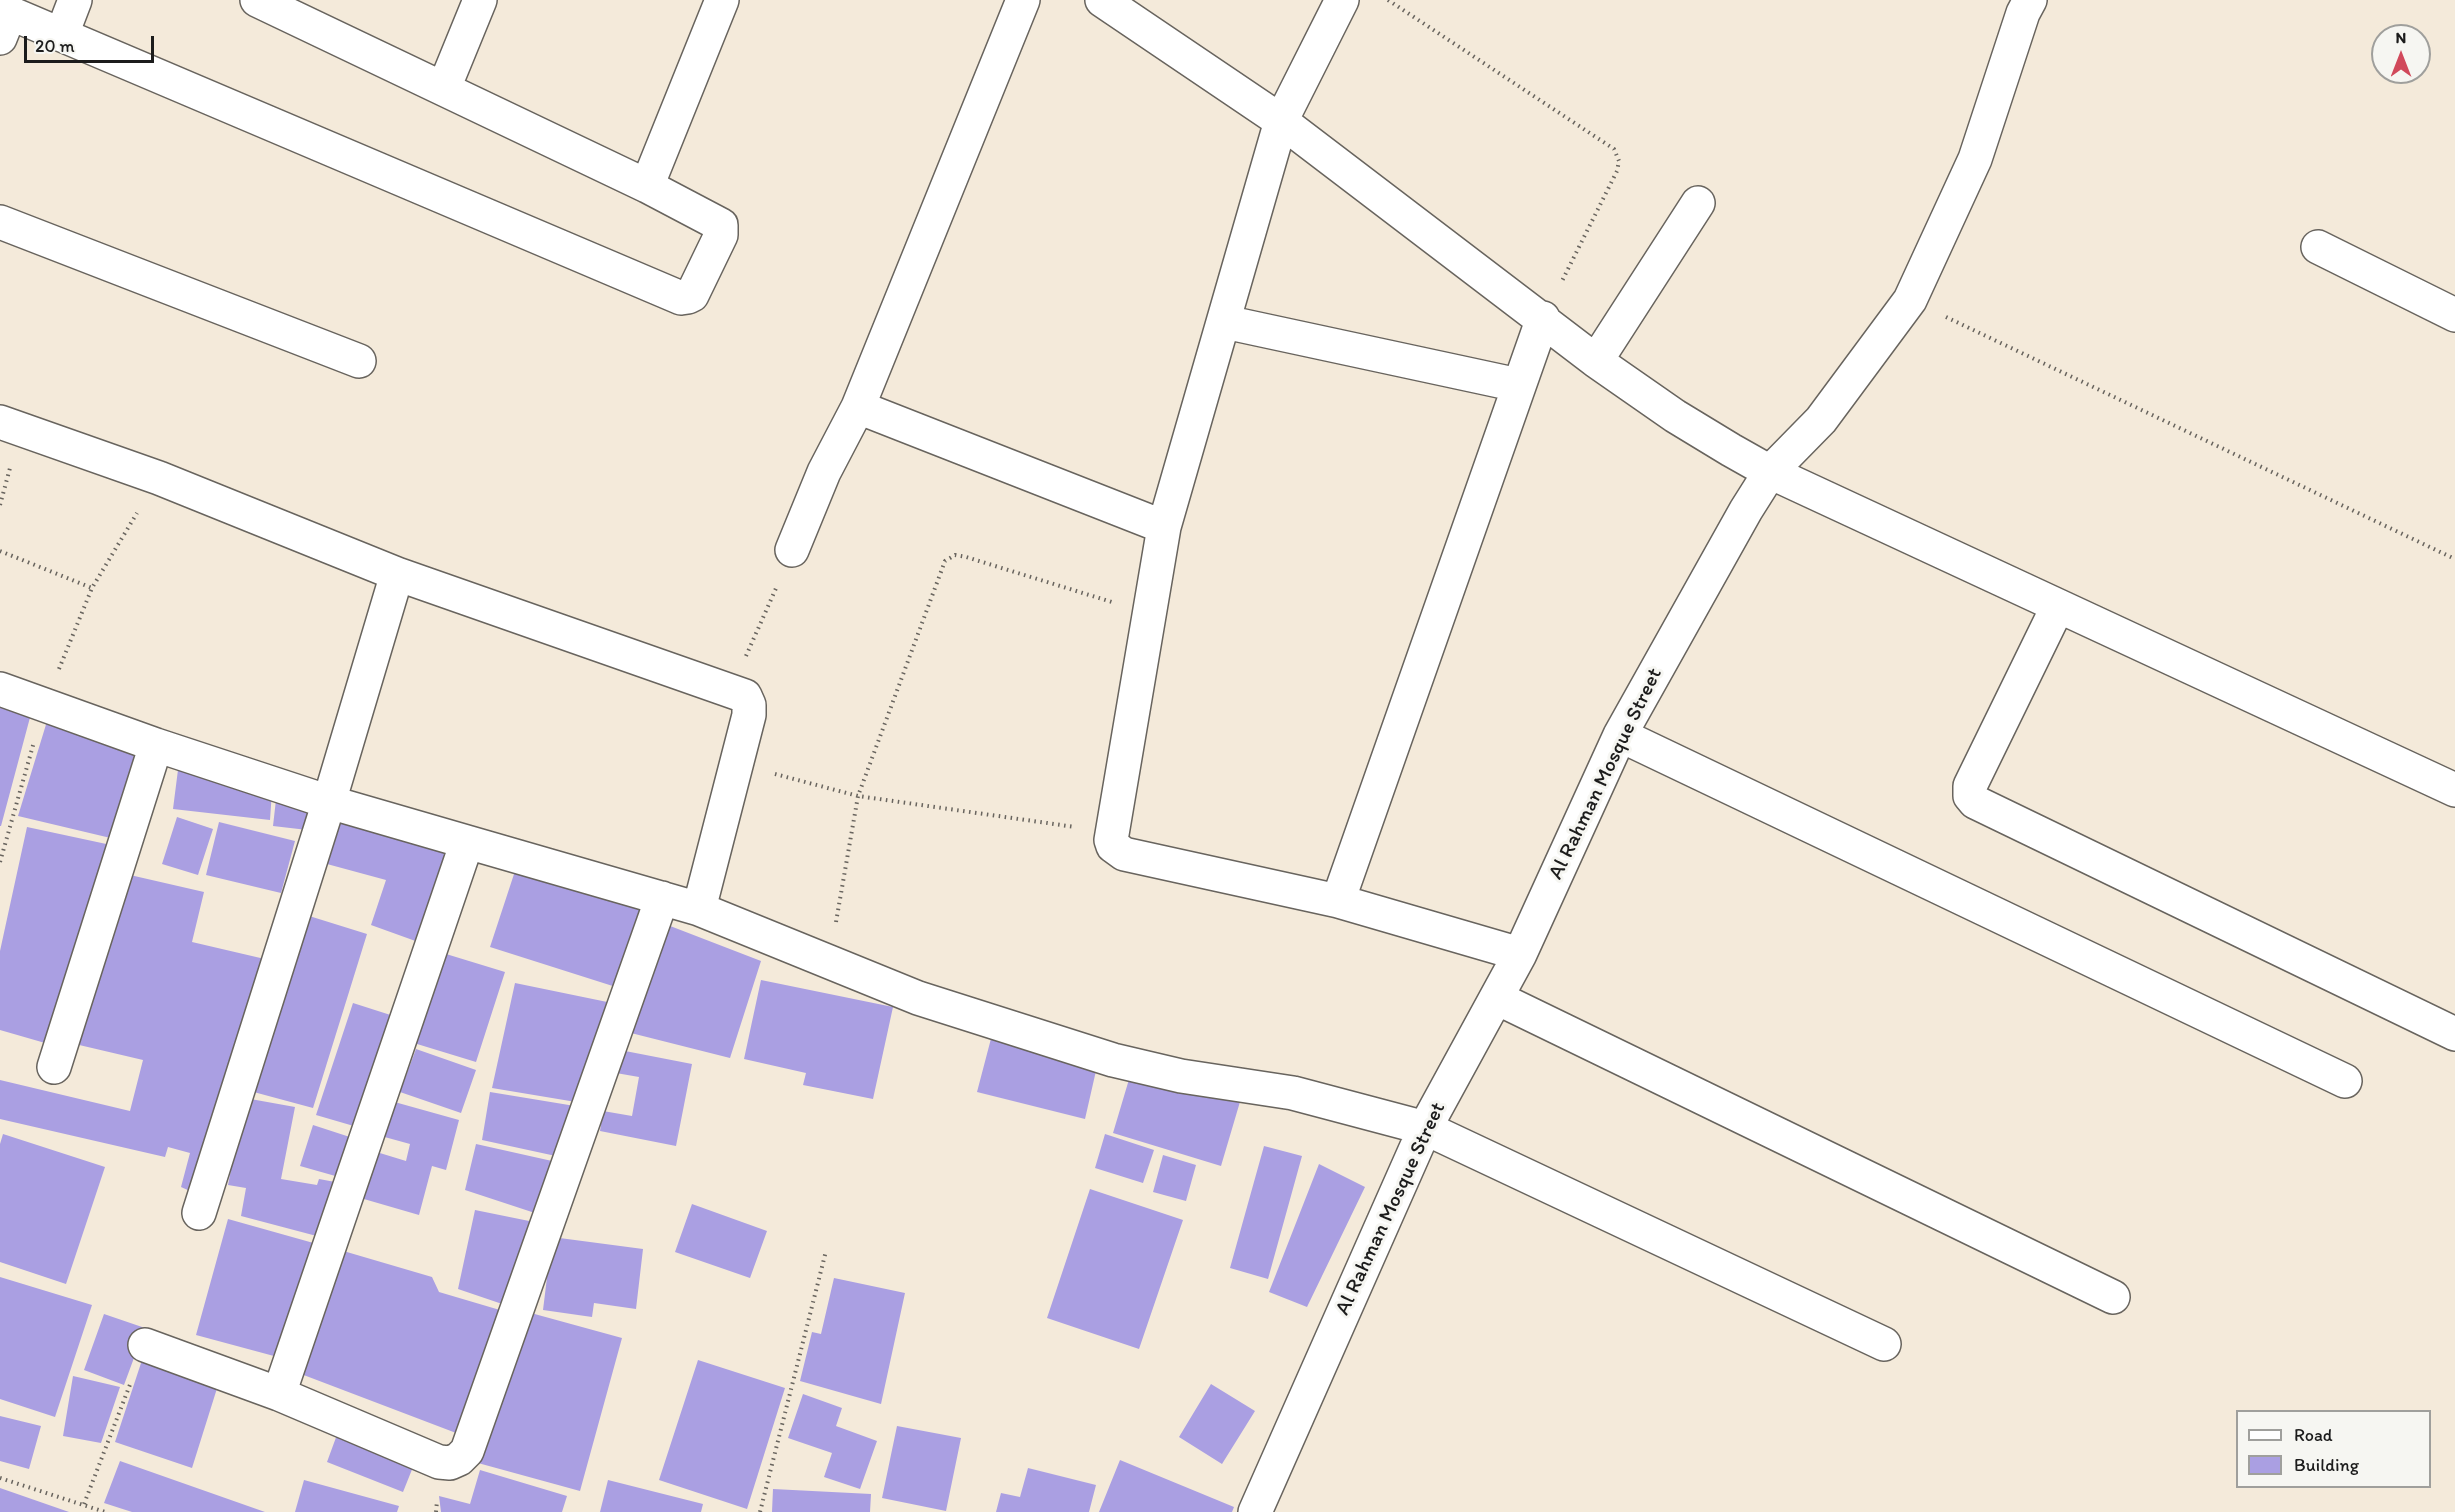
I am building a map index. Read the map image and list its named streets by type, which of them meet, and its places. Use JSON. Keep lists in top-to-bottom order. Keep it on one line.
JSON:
{"streets":{"street":["Al Rahman Mosque Street"]},"legend":["Road","Building"],"scale_bar":"20 m","north":"top"}
